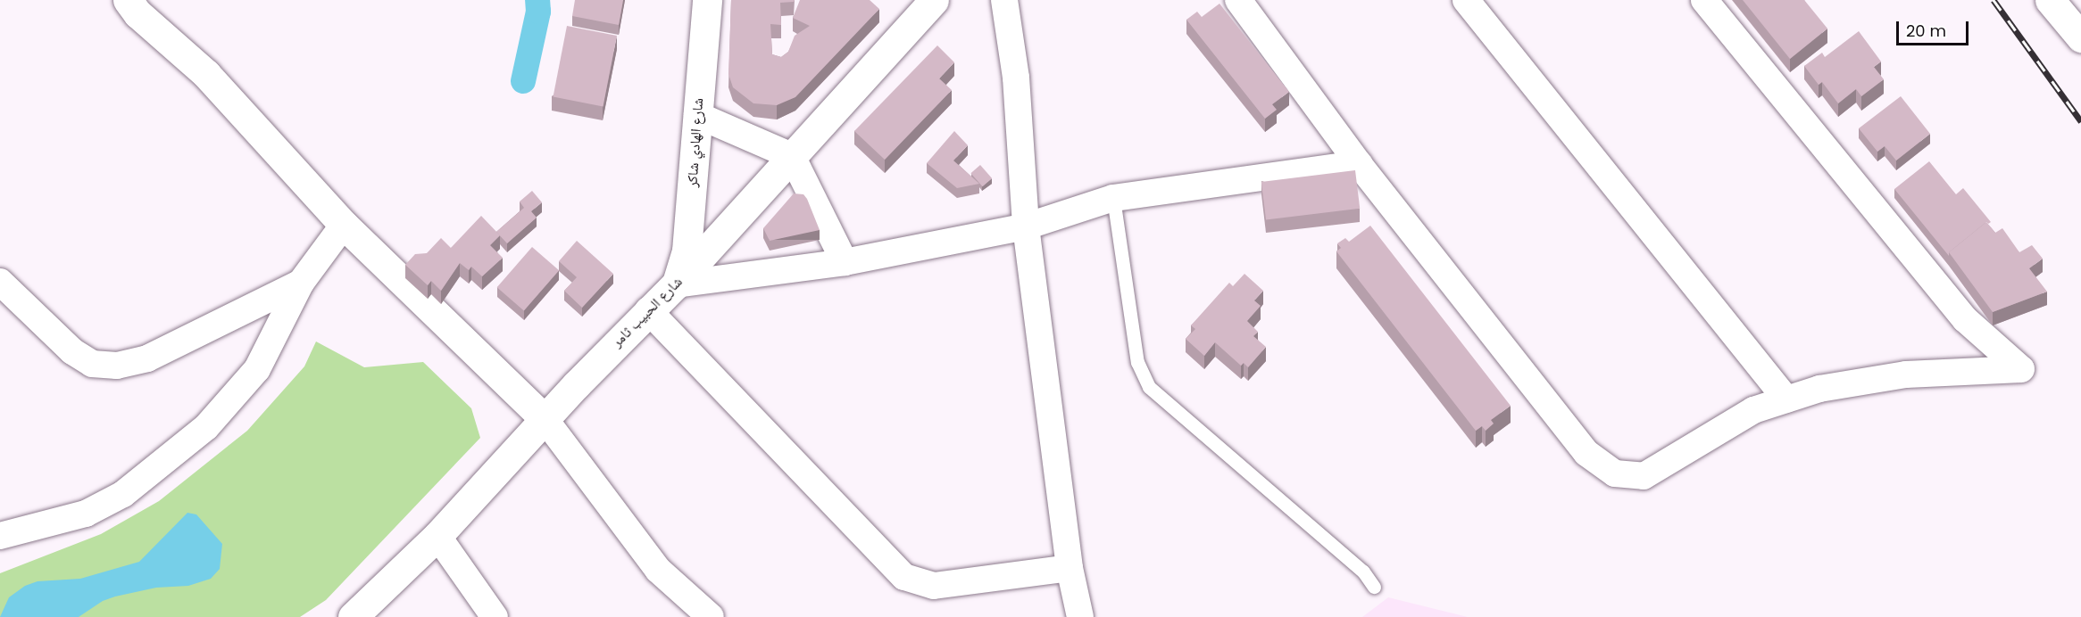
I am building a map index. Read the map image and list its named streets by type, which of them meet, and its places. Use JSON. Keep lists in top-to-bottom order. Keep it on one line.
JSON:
{"streets":{"street":["شارع الهادي شاكر","شارع الحبيب ثامر"]},"crossings":[["شارع الهادي شاكر","شارع الحبيب ثامر"]],"scale_bar":"20 m"}
